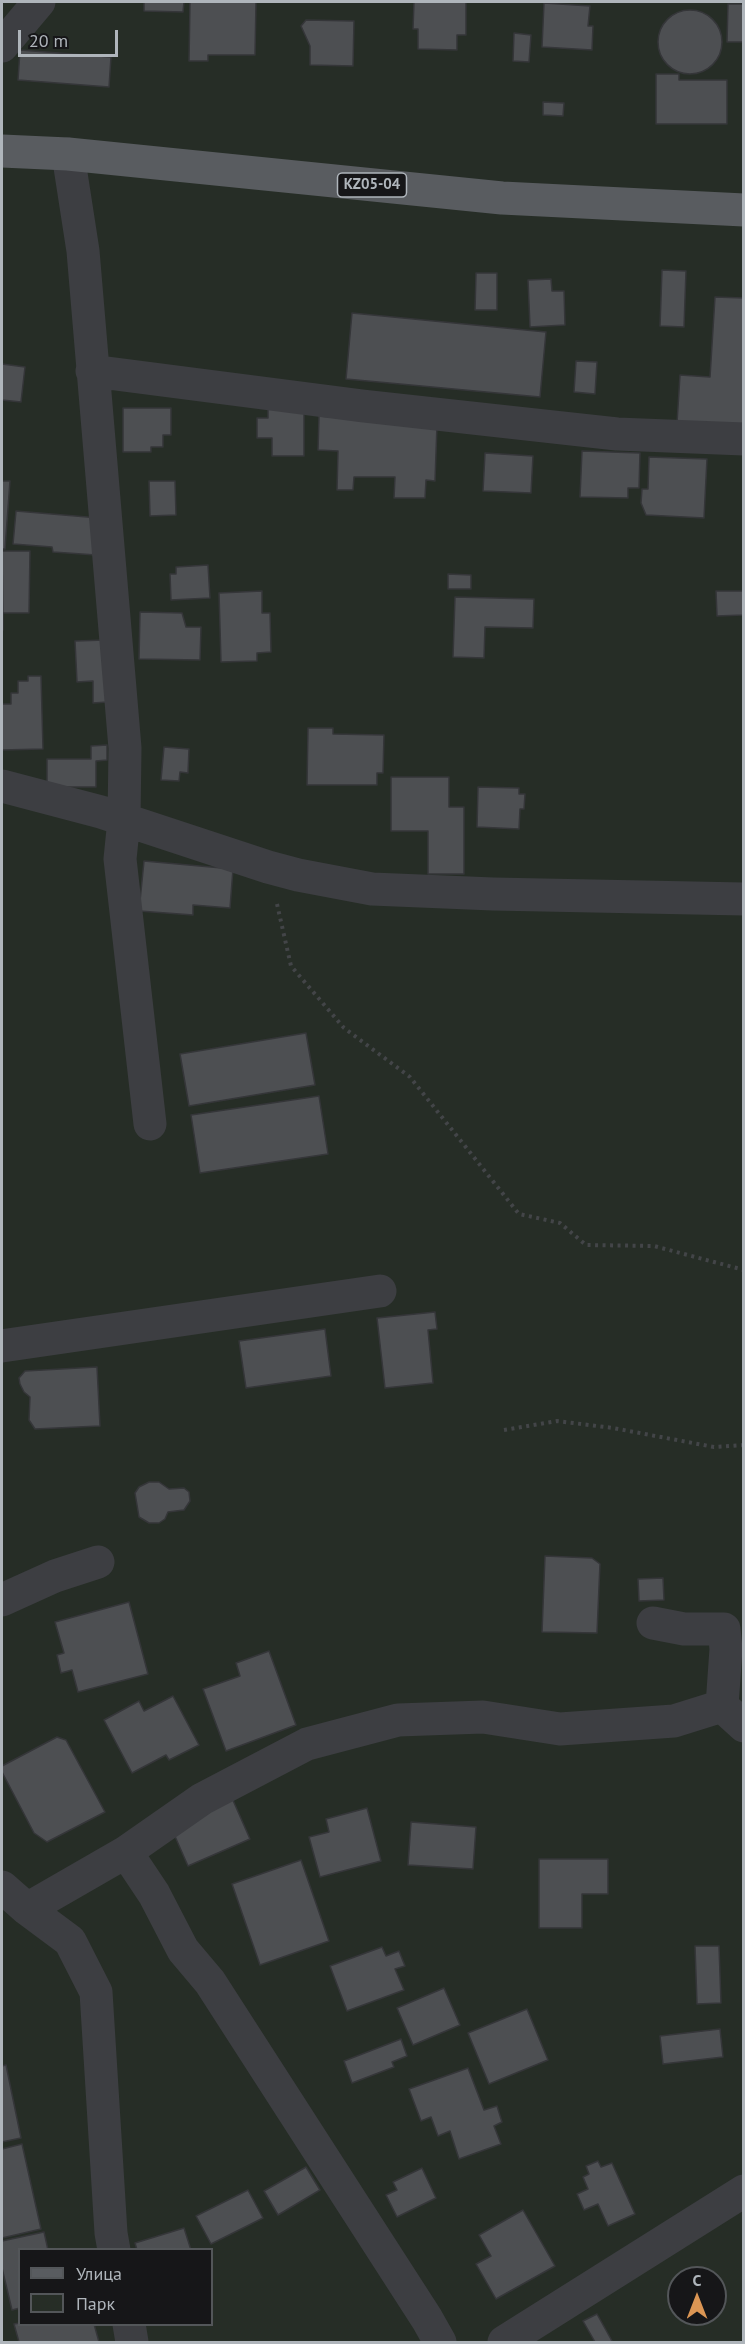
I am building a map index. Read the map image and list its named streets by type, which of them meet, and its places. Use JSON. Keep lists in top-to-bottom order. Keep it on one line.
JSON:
{"streets":{"main road":["KZ05-04"]},"legend":["Улица","Парк"],"scale_bar":"20 m","north":"top"}
